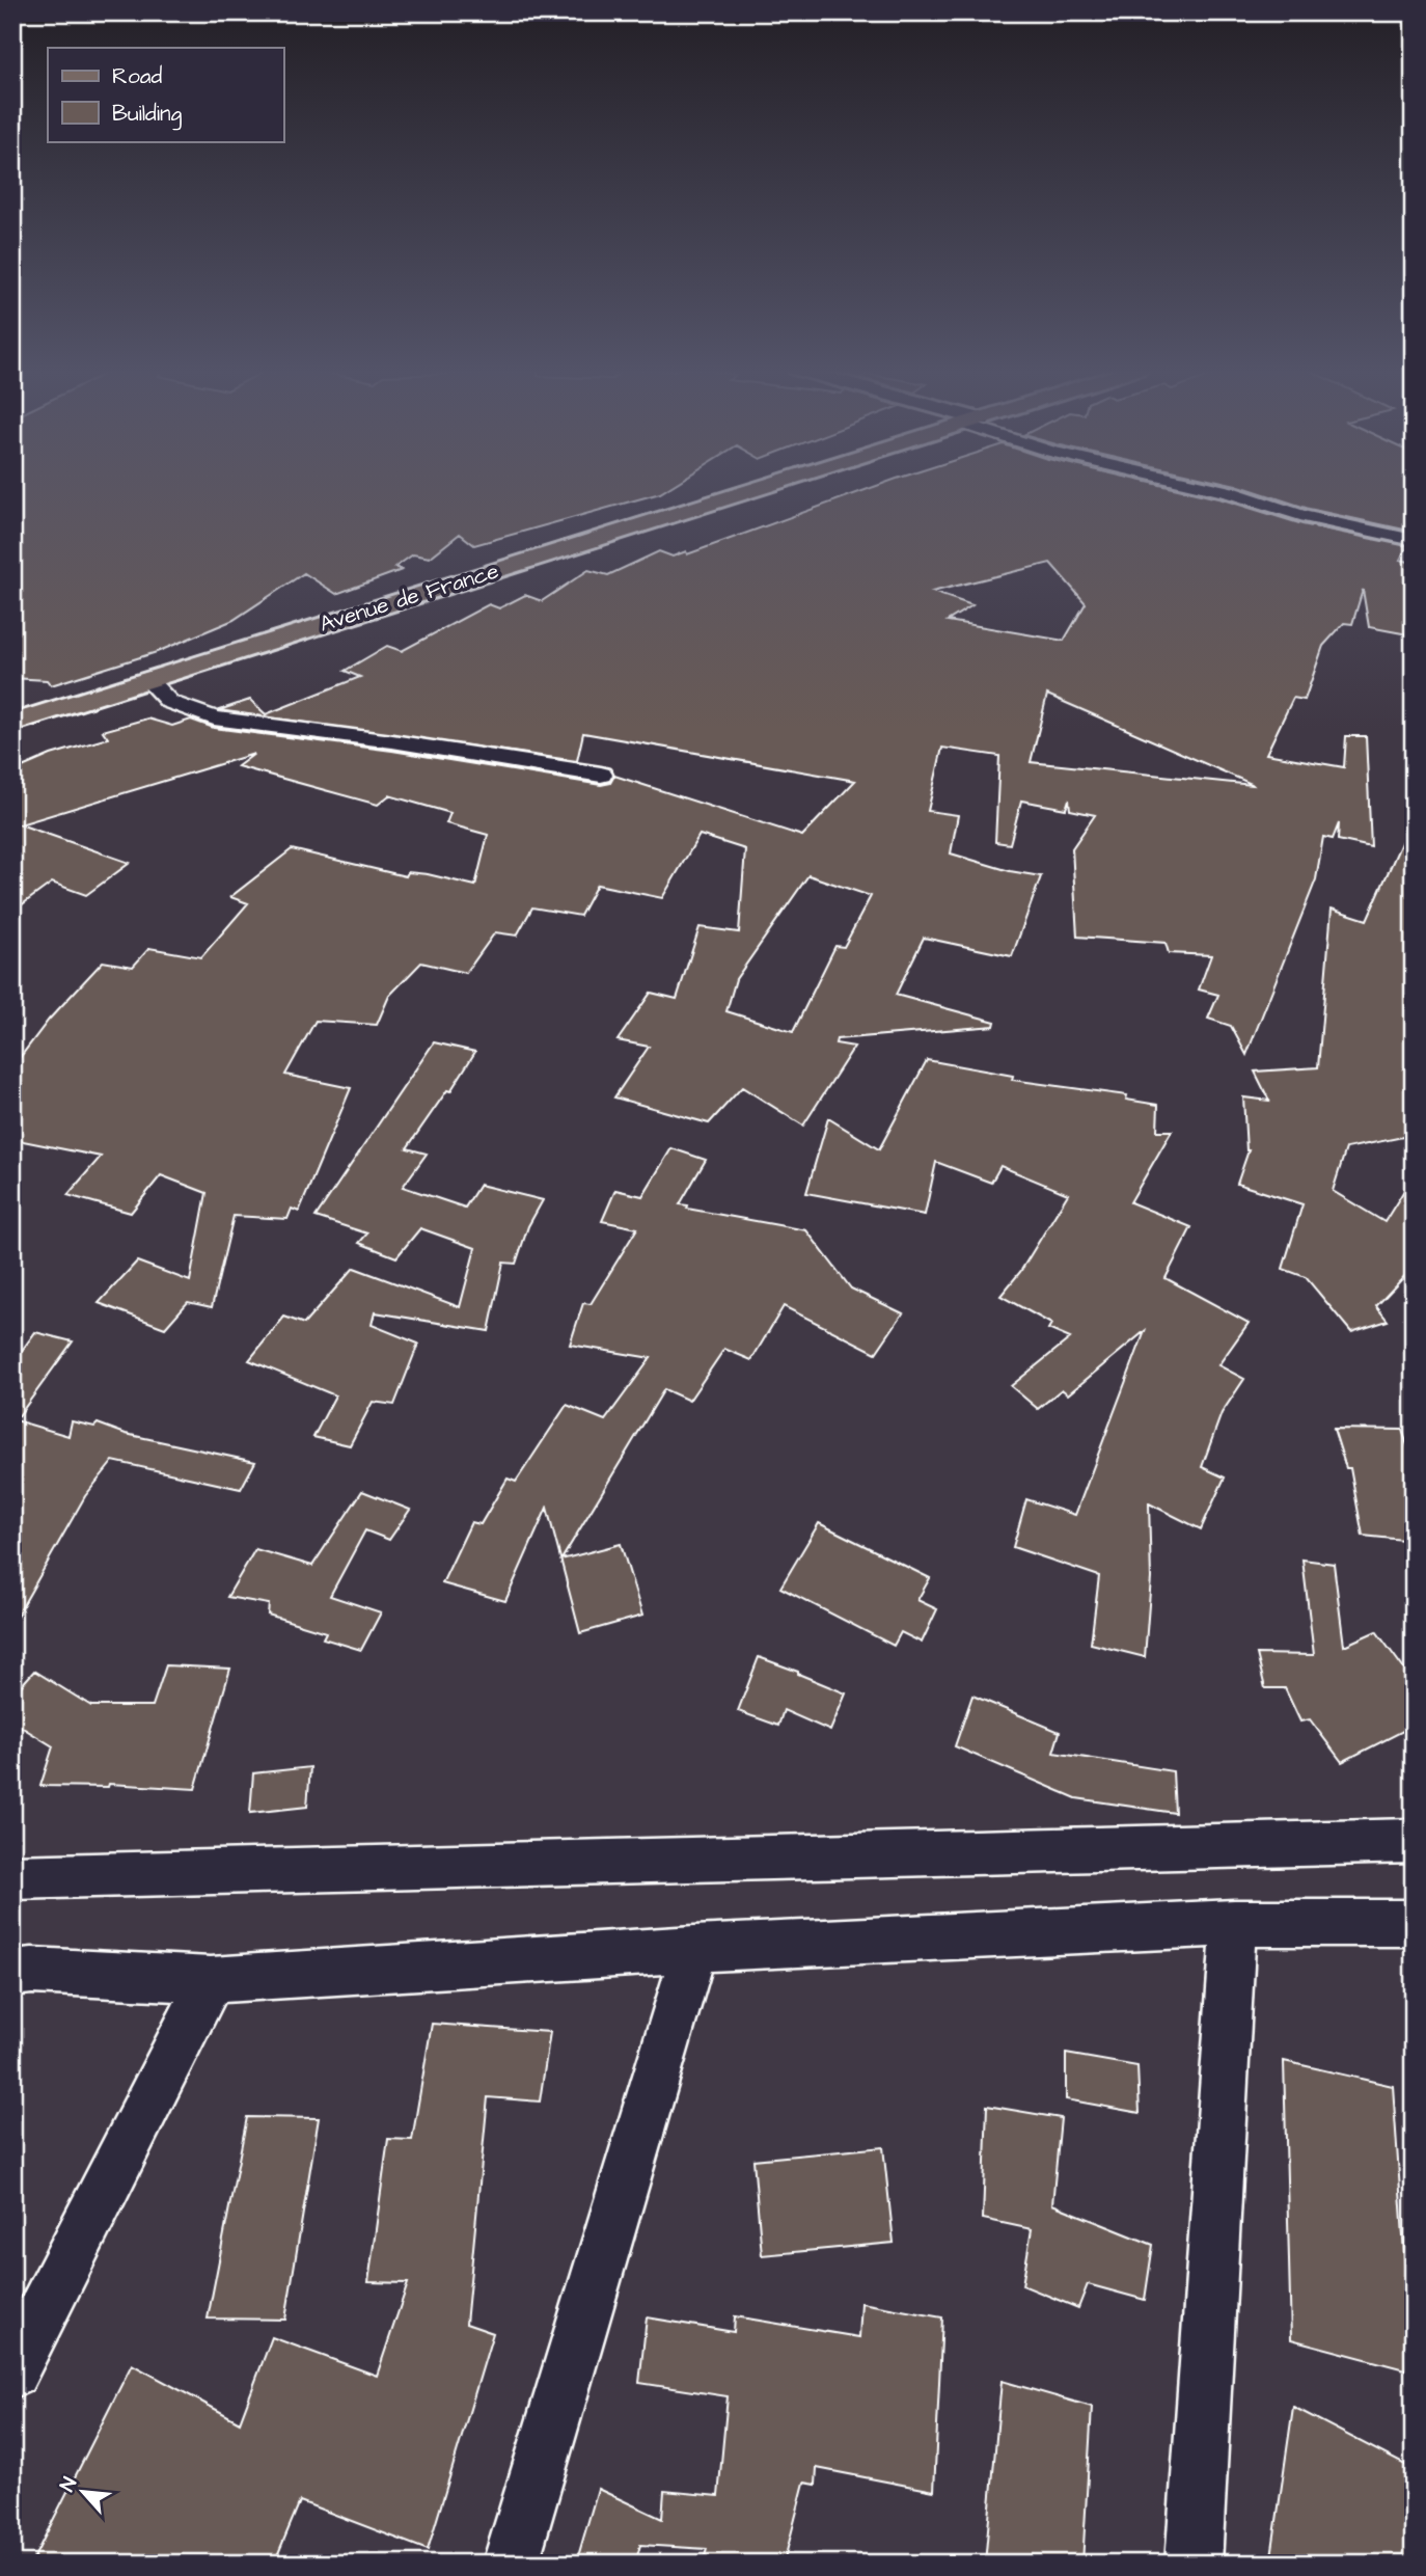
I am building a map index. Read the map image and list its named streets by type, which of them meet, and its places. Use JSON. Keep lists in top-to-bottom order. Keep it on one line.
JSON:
{"streets":{"main road":["Avenue de France"]},"legend":["Road","Building"],"north":"top left"}
